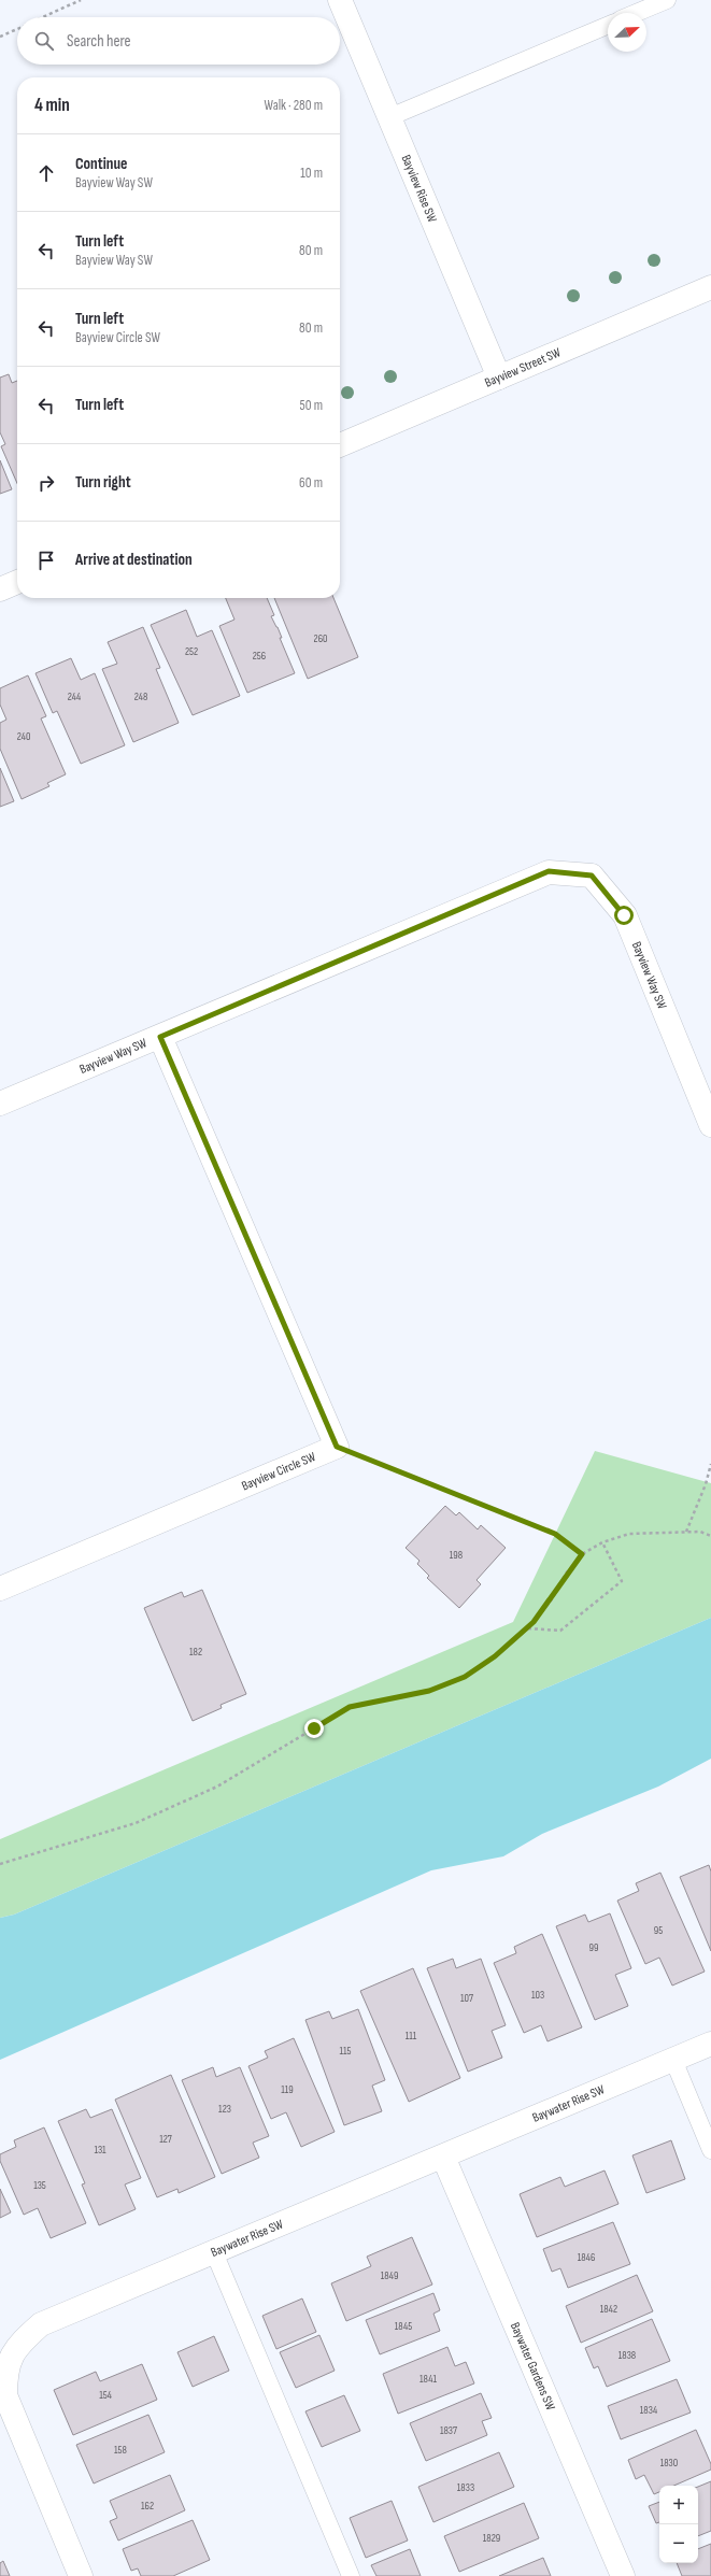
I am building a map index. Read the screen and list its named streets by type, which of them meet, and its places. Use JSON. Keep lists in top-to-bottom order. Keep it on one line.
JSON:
{"streets":{"street":["Bayview Rise SW","Bayview Street SW","Bayview Way SW","Bayview Circle SW","Baywater Rise SW","Baywater Gardens SW"]},"crossings":[["Bayview Rise SW","Bayview Street SW"],["Baywater Rise SW","Baywater Gardens SW"]],"house_numbers":["260","252","256","244","248","240","198","182","95","99","103","107","111","115","119","123","127","131","135","1846","1849","1842","1845","1838","1841","154","1834","1837","158","1830","1833","162","1829"],"north":"top right","page":{"search":"Search here","heading":["4 min","Walk · 280 m"],"list":[["Continue","Bayview Way SW","10 m"],["Turn left","Bayview Way SW","80 m"],["Turn left","Bayview Circle SW","80 m"],["Turn left","50 m"],["Turn right","60 m"],"Arrive at destination"],"map_buttons":["+","−"]}}
